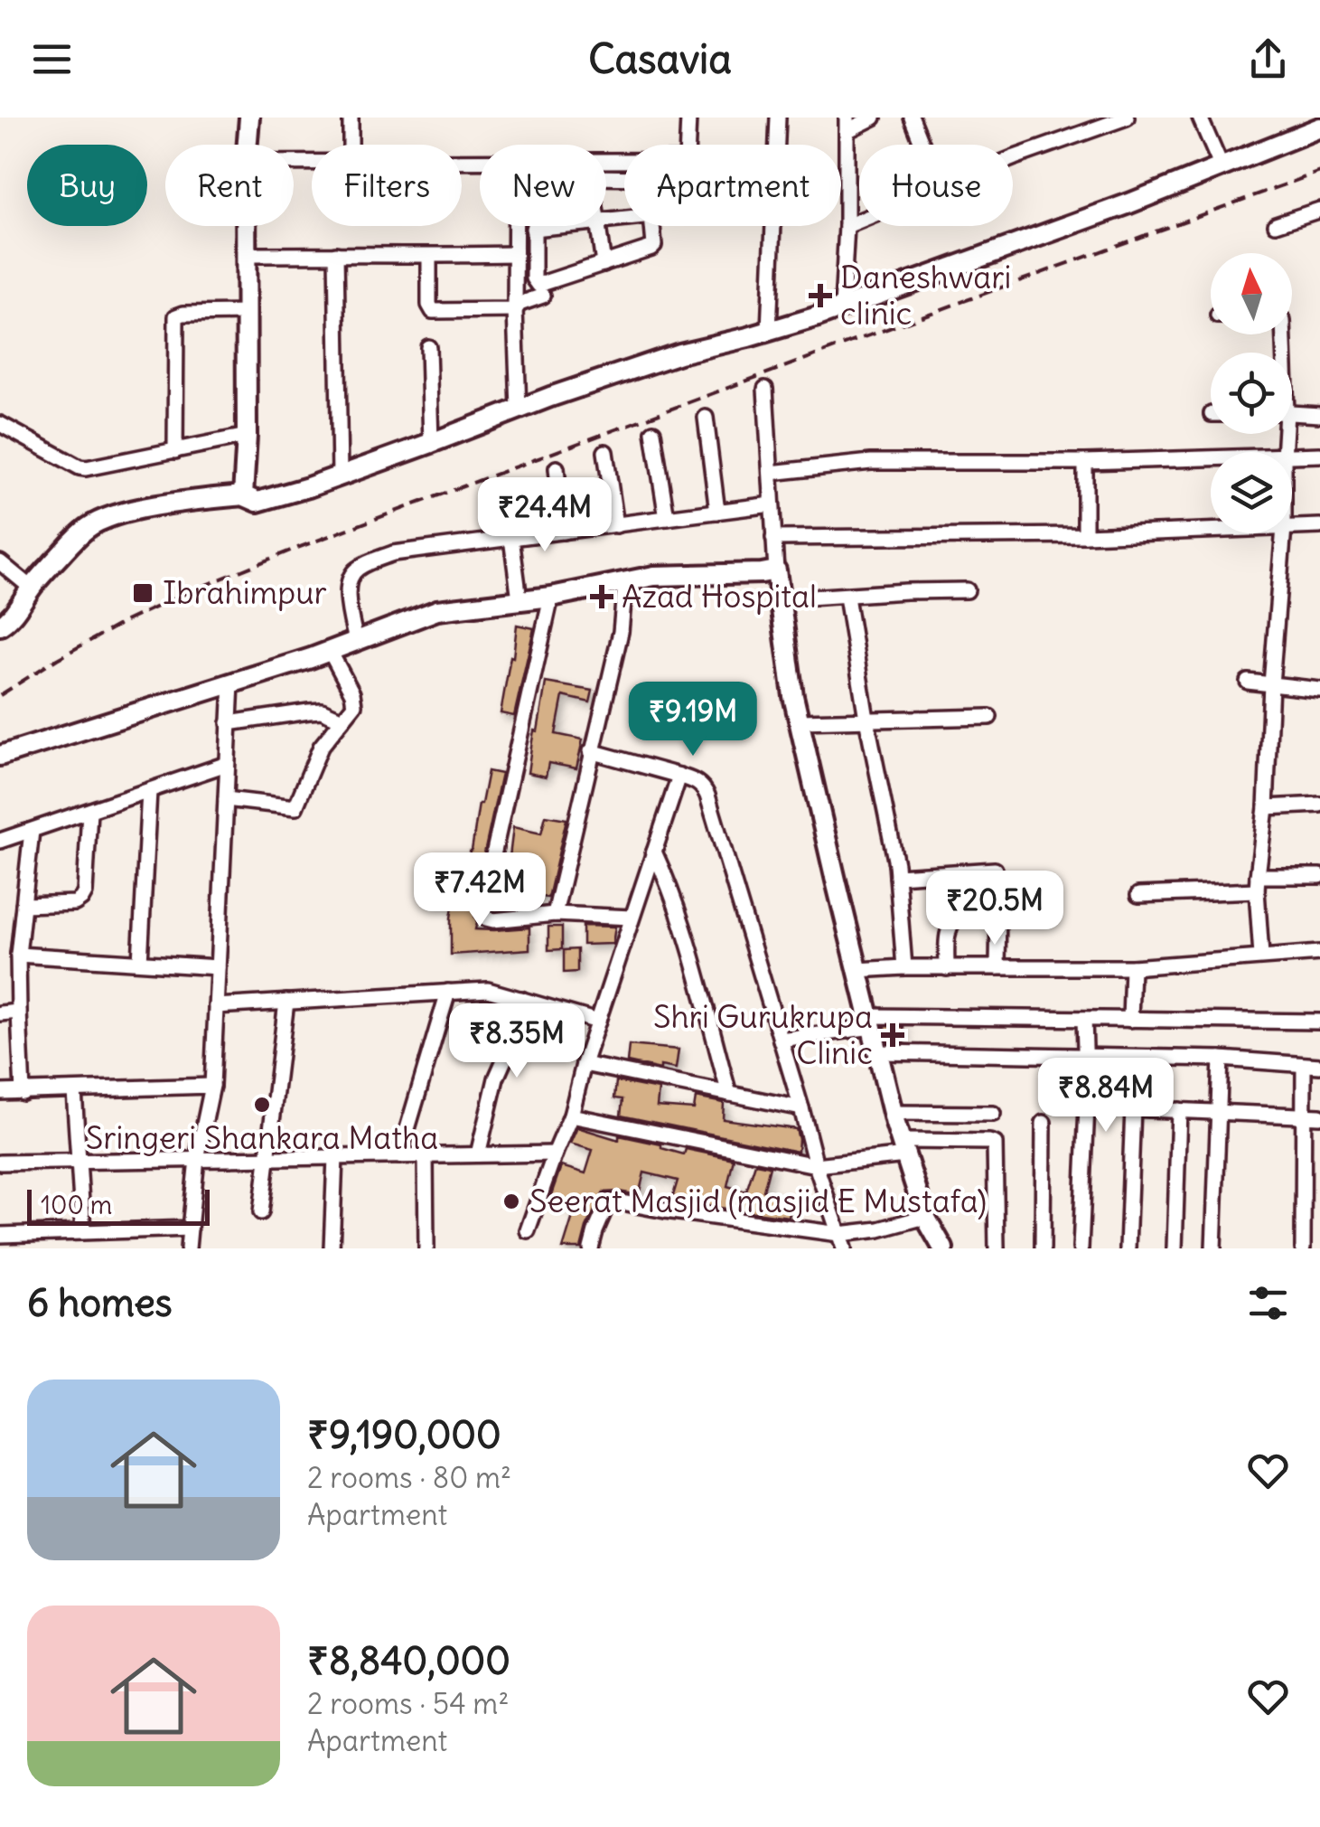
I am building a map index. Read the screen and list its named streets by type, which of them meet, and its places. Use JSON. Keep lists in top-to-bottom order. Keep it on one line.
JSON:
{"places":{"health":["Daneshwari clinic","Azad Hospital","Shri Gurukrupa Clinic"],"transit":["Ibrahimpur"],"other":["Sringeri Shankara Matha","Seerat Masjid (masjid E Mustafa)"]},"scale_bar":"100 m","north":"top","page":{"header":"Casavia","chip":["Buy","Rent","Filters","New","Apartment","House"],"price":["₹24.4M","₹9.19M","₹7.42M","₹20.5M","₹8.35M","₹8.84M"],"scale":"100 m","heading":"6 homes","list":[{"name":"₹9,190,000","note":"2 rooms · 80 m² · Apartment"},{"name":"₹8,840,000","note":"2 rooms · 54 m² · Apartment"}]}}
